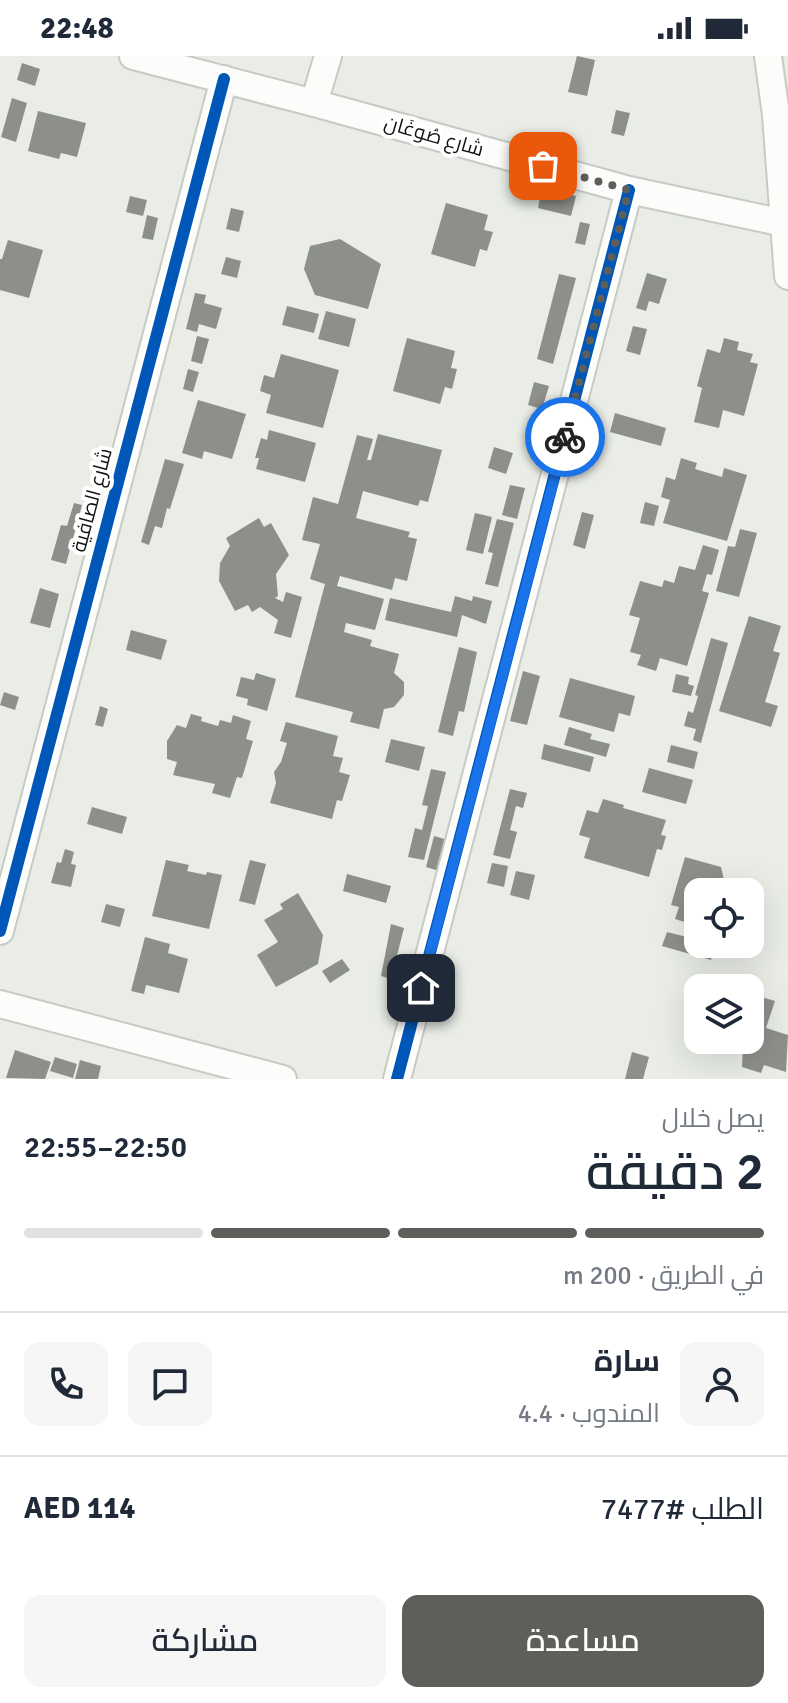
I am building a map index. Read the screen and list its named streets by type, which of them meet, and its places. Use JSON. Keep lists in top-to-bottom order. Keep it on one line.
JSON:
{"streets":{"street":["شارع صُوغَان","شارع الصافية"]},"crossings":[["شارع صُوغَان","شارع الصافية"]],"page":{"status":"22:48","heading":["2 دقيقة","يصل خلال","22:50–22:55"],"panel":["سارة","المندوب · 4.4","الطلب #7477","AED 114"],"bar":"في الطريق · 200 m","buttons":["مساعدة","مشاركة"]}}
